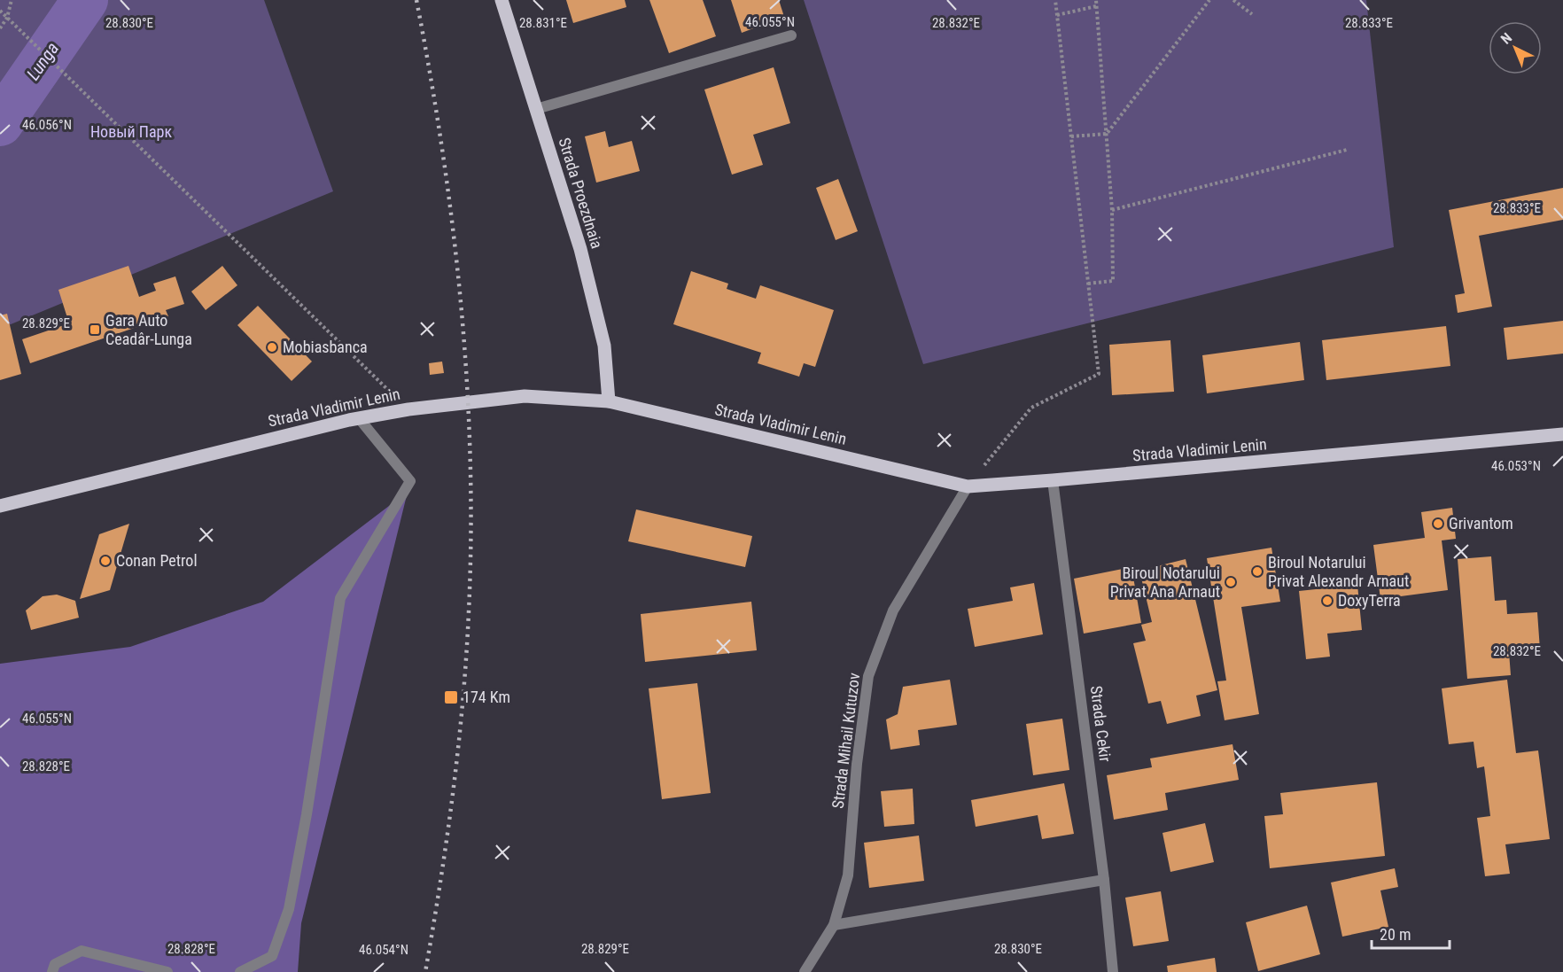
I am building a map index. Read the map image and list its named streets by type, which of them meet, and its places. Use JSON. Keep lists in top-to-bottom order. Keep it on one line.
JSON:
{"streets":{"main road":["Strada Proezdnaia","Strada Vladimir Lenin"],"street":["Strada Cekir","Strada Mihail Kutuzov"]},"crossings":[["Strada Proezdnaia","Strada Vladimir Lenin"],["Strada Vladimir Lenin","Strada Cekir"],["Strada Vladimir Lenin","Strada Mihail Kutuzov"]],"water":["Lunga"],"parks":["Новый Парк"],"places":{"transit":["Gara Auto Ceadâr-Lunga","174 Km"],"other":["Mobiasbanca","Grivantom","Conan Petrol","Biroul Notarului Privat Alexandr Arnaut","Biroul Notarului Privat Ana Arnaut","DoxyTerra"]},"scale_bar":"20 m","north":"top left","coordinates":["46.055°N","28.830°E","28.831°E","28.832°E","28.833°E","46.056°N","28.829°E","46.053°N","28.828°E","46.054°N"]}
